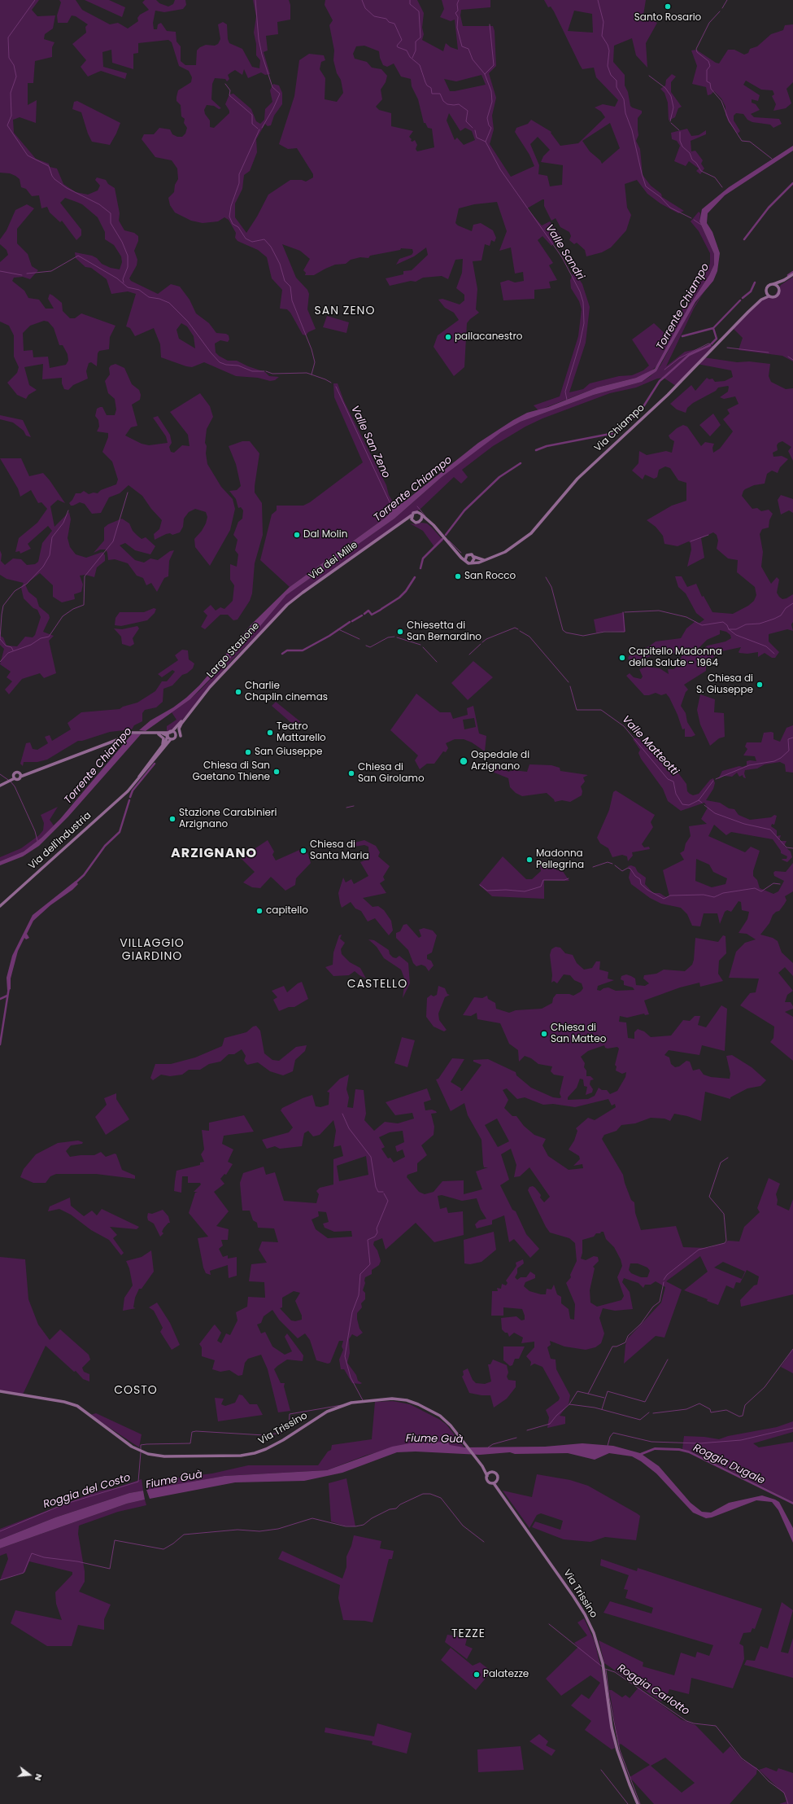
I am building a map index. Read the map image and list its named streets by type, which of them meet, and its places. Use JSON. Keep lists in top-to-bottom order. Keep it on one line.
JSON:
{"streets":{"main road":["Via Chiampo","Via dei Mille","Largo Stazione","Via dell'Industria","Via Trissino"]},"crossings":[["Via dei Mille","Largo Stazione"],["Largo Stazione","Via dell'Industria"]],"districts":["SAN ZENO","ARZIGNANO","VILLAGGIO GIARDINO","CASTELLO","COSTO","TEZZE"],"water":["Valle Sandri","Torrente Chiampo","Valle San Zeno","Valle Matteotti","Fiume Guà","Roggia Dugale","Roggia del Costo","Roggia Carlotto"],"places":["Santo Rosario","pallacanestro","Dal Molin","San Rocco","Chiesetta di San Bernardino","Capitello Madonna della Salute - 1964","Chiesa di S. Giuseppe","Charlie Chaplin cinemas","Teatro Mattarello","San Giuseppe","Ospedale di Arzignano","Chiesa di San Gaetano Thiene","Chiesa di San Girolamo","Stazione Carabinieri Arzignano","Chiesa di Santa Maria","Madonna Pellegrina","capitello","Chiesa di San Matteo","Palatezze"],"north":"right"}
